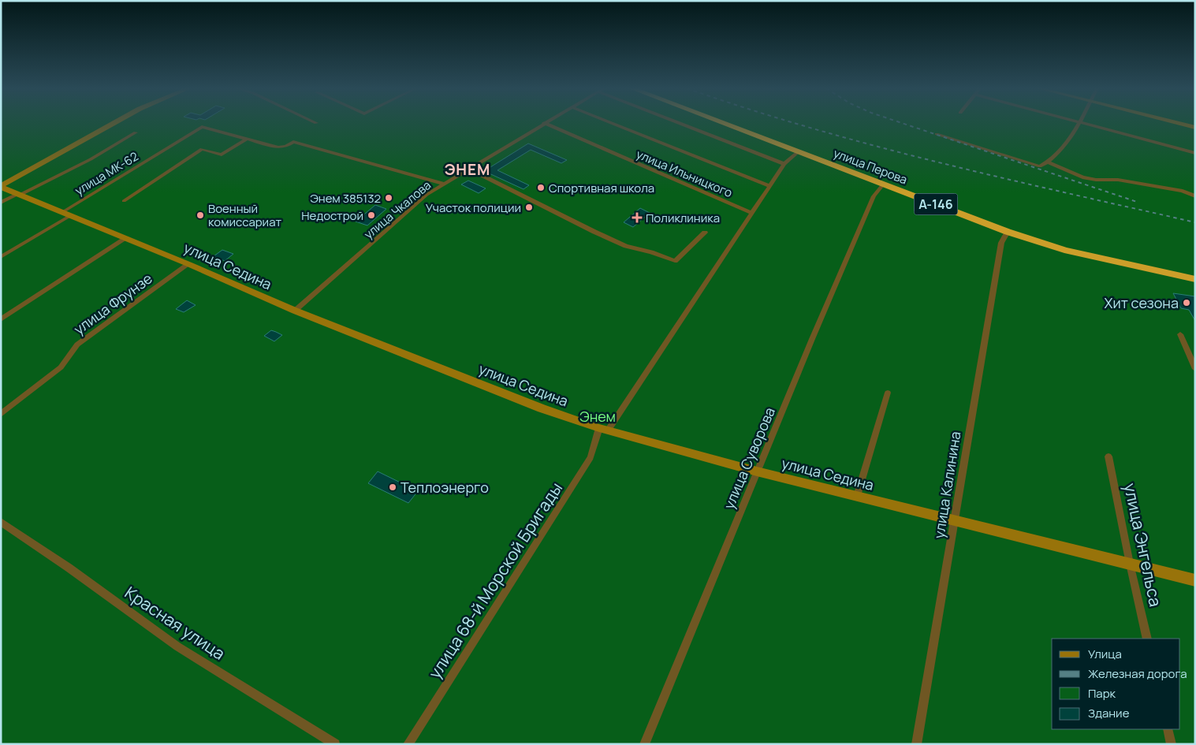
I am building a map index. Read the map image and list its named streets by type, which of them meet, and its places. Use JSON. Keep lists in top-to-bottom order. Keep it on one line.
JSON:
{"streets":{"highway":["улица Перова","А-146"],"street":["улица МК-62","улица Ильницкого","улица Чкалова","улица Седина","улица Фрунзе","улица Суворова","улица Калинина","улица Энгельса","улица 68-й Морской Бригады","Красная улица"]},"crossings":[["улица Перова","улица Суворова"],["улица Перова","улица Калинина"],["улица Перова","улица 68-й Морской Бригады"],["улица МК-62","улица Седина"],["улица Ильницкого","улица Чкалова"],["улица Ильницкого","улица 68-й Морской Бригады"],["улица Чкалова","улица Седина"],["улица Седина","улица Фрунзе"],["улица Седина","улица Суворова"],["улица Седина","улица Калинина"],["улица Седина","улица Энгельса"],["улица Седина","улица 68-й Морской Бригады"]],"districts":["ЭНЕМ"],"parks":["Энем"],"places":{"other":["Спортивная школа","Энем 385132","Участок полиции","Военный комиссариат","Недострой","Хит сезона","Теплоэнерго"],"health":["Поликлиника"]},"legend":["Улица","Железная дорога","Парк","Здание"]}
